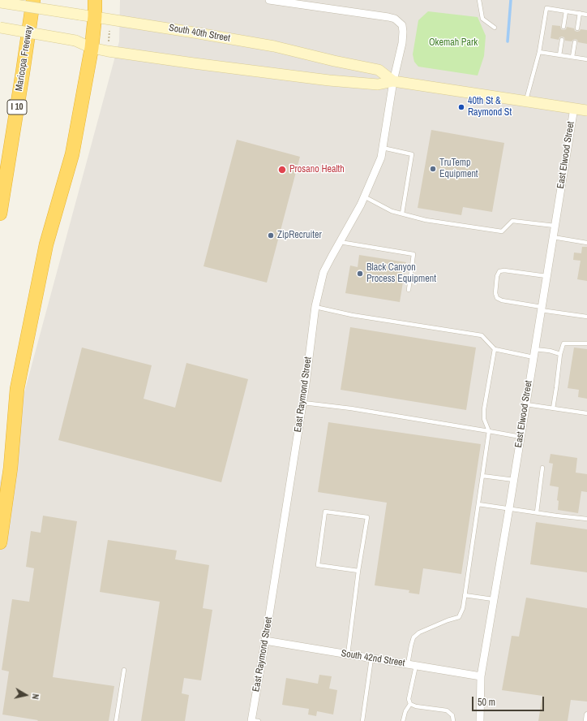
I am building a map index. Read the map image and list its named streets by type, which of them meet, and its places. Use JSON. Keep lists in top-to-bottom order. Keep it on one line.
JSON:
{"streets":{"highway":["Maricopa Freeway","I 10"],"main road":["South 40th Street"],"street":["East Elwood Street","East Raymond Street","South 42nd Street"]},"crossings":[["South 40th Street","East Elwood Street"],["South 40th Street","East Raymond Street"],["East Elwood Street","South 42nd Street"],["East Raymond Street","South 42nd Street"]],"parks":["Okemah Park"],"places":["40th St & Raymond St","TruTemp Equipment","Prosano Health","ZipRecruiter","Black Canyon Process Equipment"],"scale_bar":"50 m","north":"right"}
